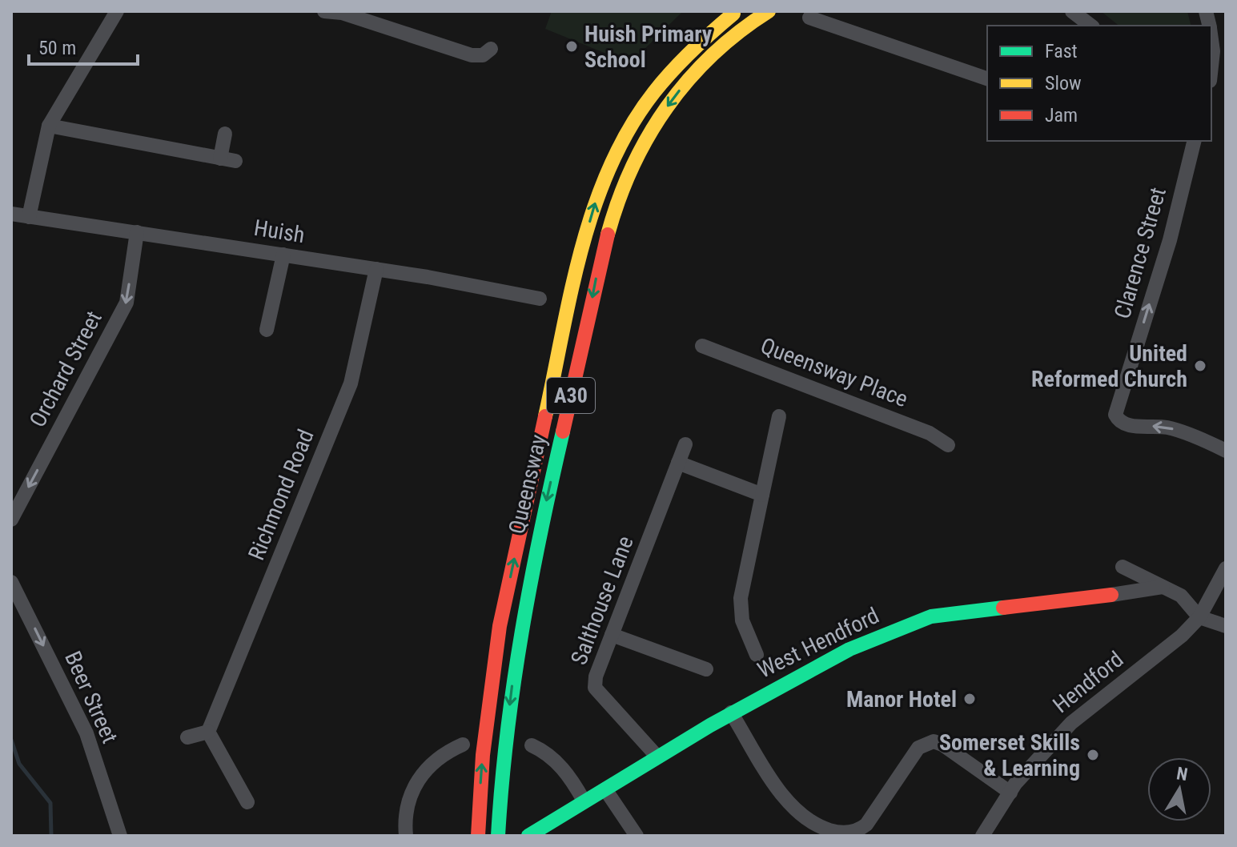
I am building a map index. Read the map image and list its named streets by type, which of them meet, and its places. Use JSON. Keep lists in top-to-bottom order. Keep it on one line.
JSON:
{"streets":{"main road":["A30","Queensway","West Hendford"],"street":["Huish","Clarence Street","Orchard Street","Queensway Place","Richmond Road","Salthouse Lane","Hendford","Beer Street"]},"crossings":[["Huish","Orchard Street"],["Huish","Richmond Road"],["Salthouse Lane","West Hendford"]],"one_way":["Orchard Street","Beer Street"],"places":["Huish Primary School","United Reformed Church","Manor Hotel","Somerset Skills & Learning"],"legend":["Fast","Slow","Jam"],"scale_bar":"50 m","north":"top"}
